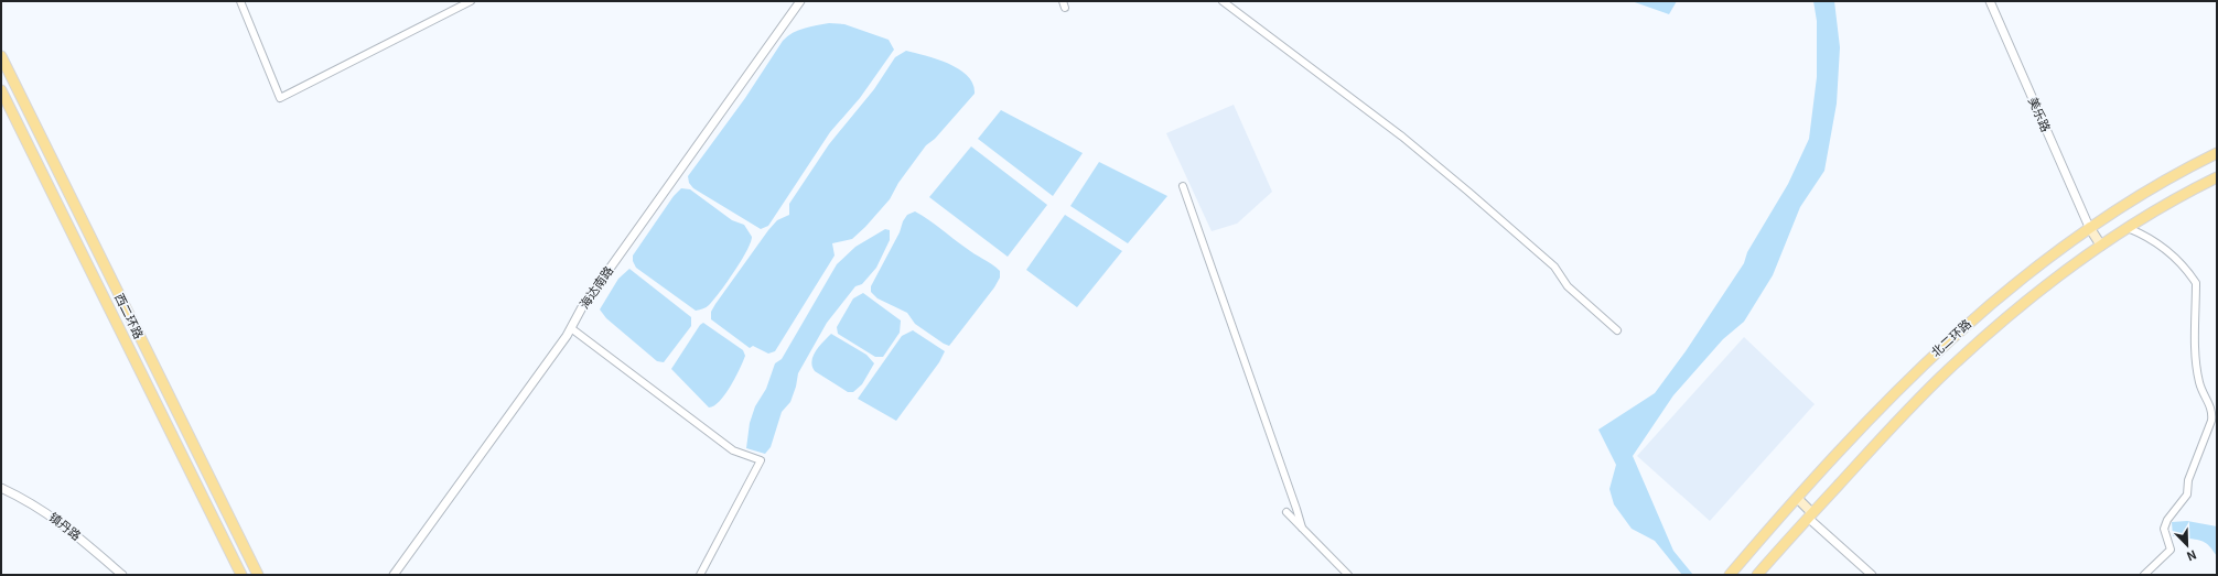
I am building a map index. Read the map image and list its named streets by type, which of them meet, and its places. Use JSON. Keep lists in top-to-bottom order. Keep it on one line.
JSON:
{"streets":{"main road":["西二环路","北二环路"],"street":["美乐路","海达南路","镇丹路"]},"crossings":[["美乐路","北二环路"]],"north":"bottom right"}
